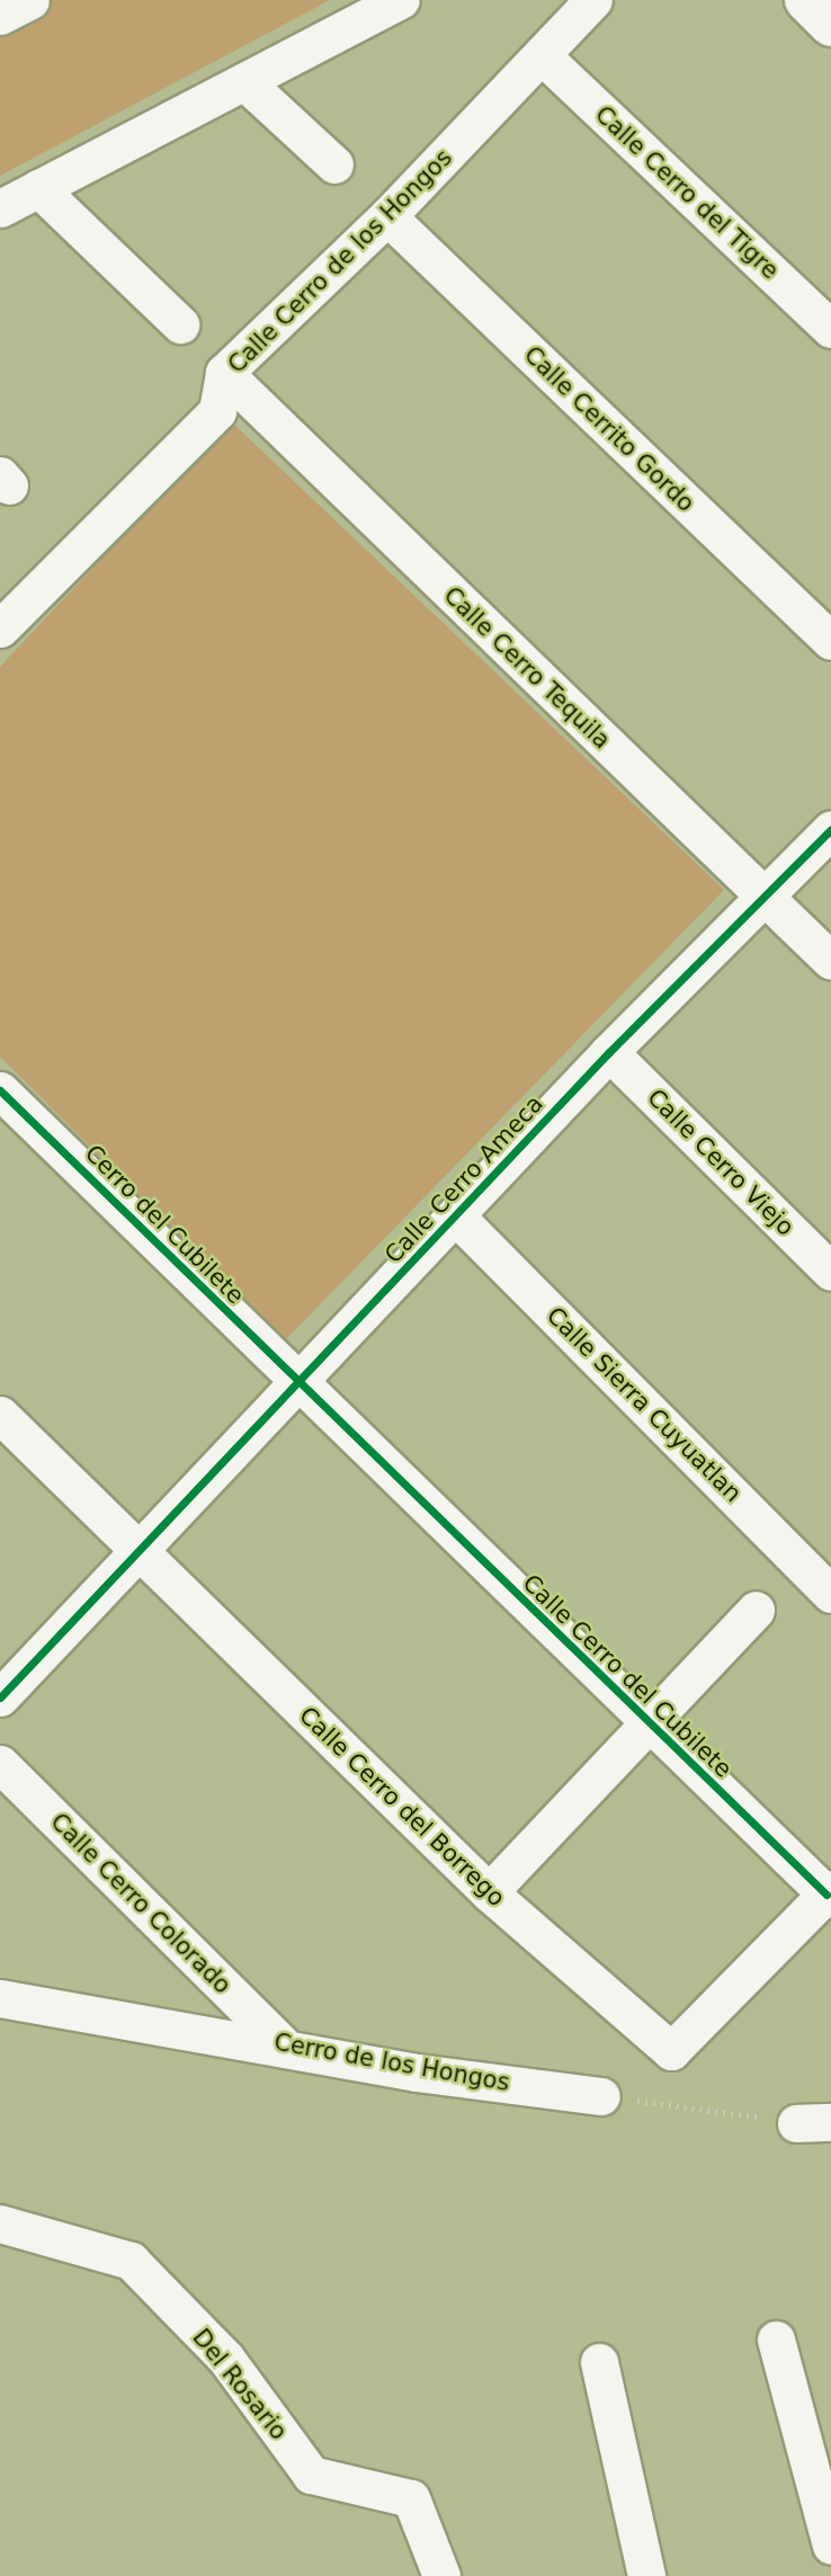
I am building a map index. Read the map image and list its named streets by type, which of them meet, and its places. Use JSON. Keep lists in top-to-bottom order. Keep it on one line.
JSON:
{"streets":{"street":["Calle Cerro del Tigre","Calle Cerro de los Hongos","Calle Cerrito Gordo","Calle Cerro Tequila","Calle Cerro Viejo","Calle Cerro Ameca","Cerro del Cubilete","Calle Sierra Cuyuatlan","Calle Cerro del Cubilete","Calle Cerro del Borrego","Calle Cerro Colorado","Cerro de los Hongos","Del Rosario"]},"crossings":[["Calle Cerro del Tigre","Calle Cerro de los Hongos"],["Calle Cerro de los Hongos","Calle Cerrito Gordo"],["Calle Cerro de los Hongos","Calle Cerro Tequila"],["Calle Cerro Tequila","Calle Cerro Ameca"],["Calle Cerro Viejo","Calle Cerro Ameca"],["Calle Cerro Ameca","Cerro del Cubilete"],["Calle Cerro Ameca","Calle Sierra Cuyuatlan"],["Calle Cerro Ameca","Calle Cerro del Cubilete"],["Calle Cerro Ameca","Calle Cerro del Borrego"],["Cerro del Cubilete","Calle Cerro del Cubilete"],["Calle Cerro del Cubilete","Calle Cerro del Borrego"],["Calle Cerro Colorado","Cerro de los Hongos"]]}
